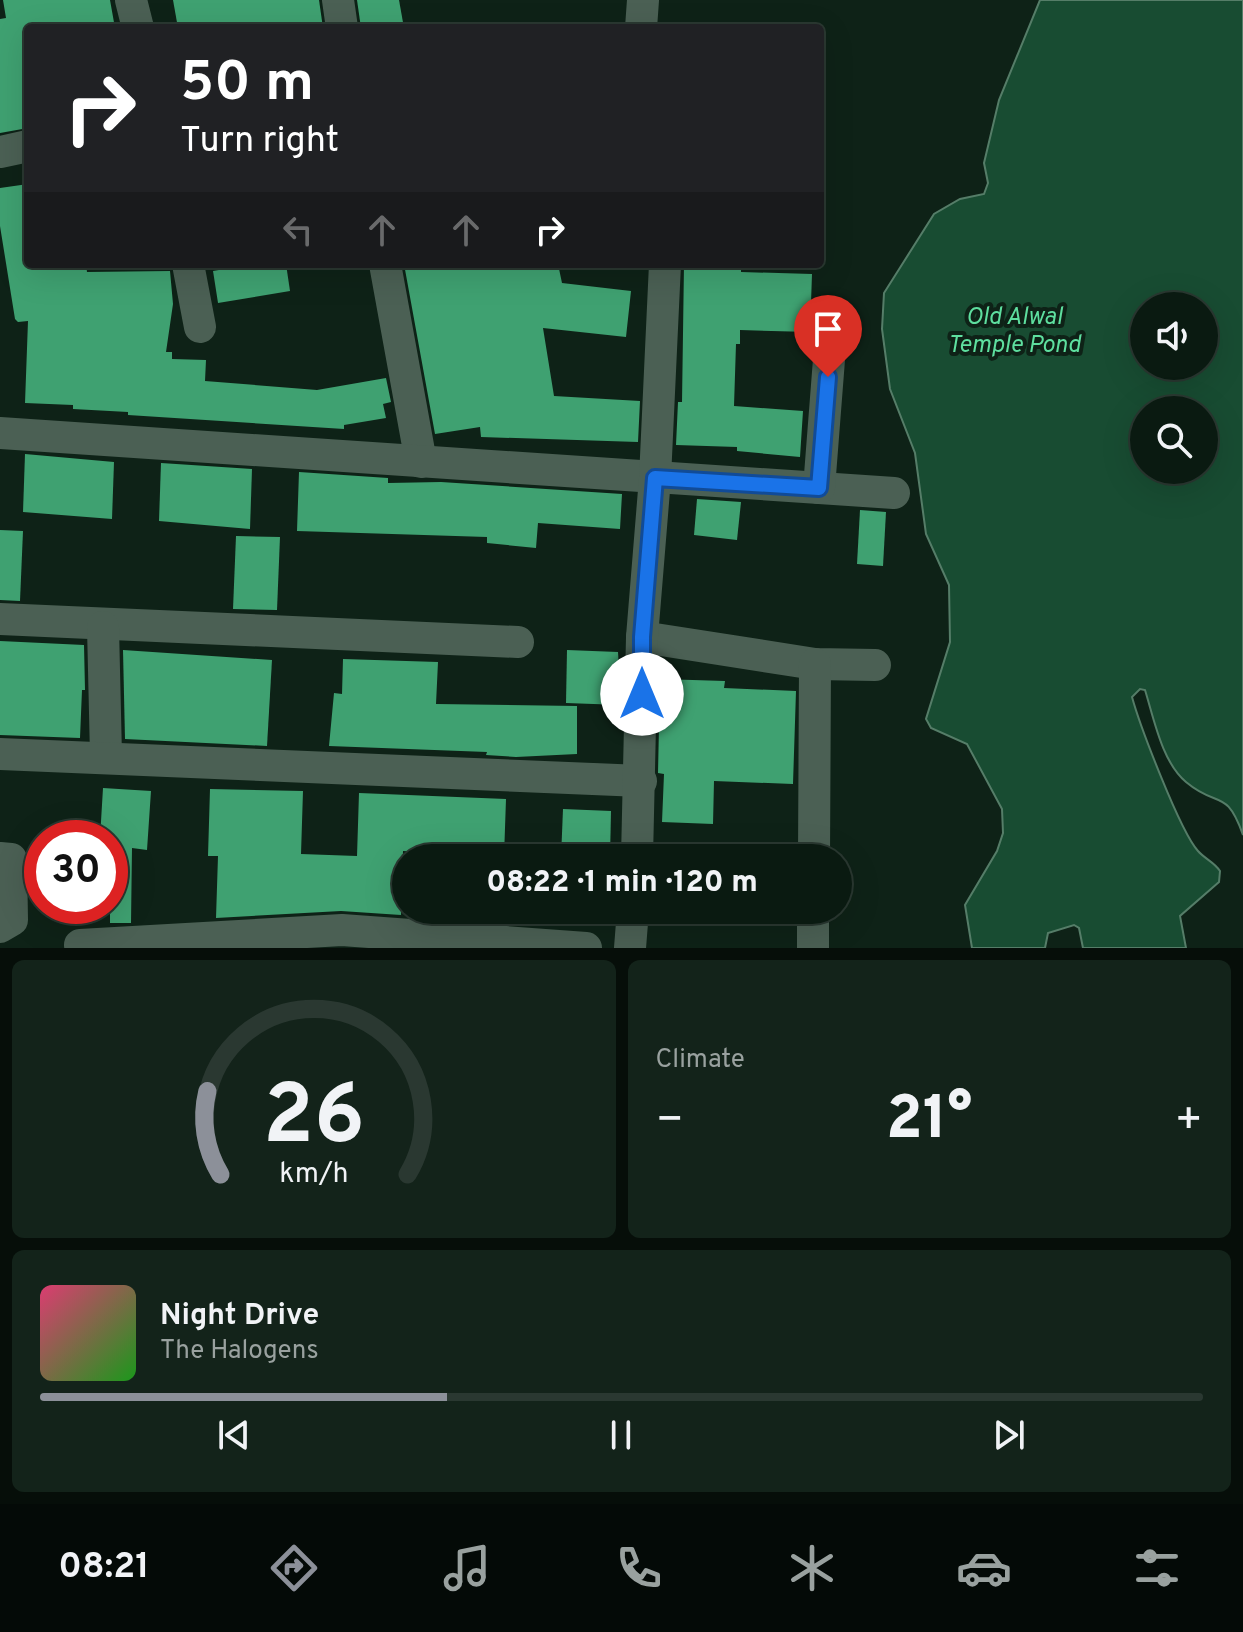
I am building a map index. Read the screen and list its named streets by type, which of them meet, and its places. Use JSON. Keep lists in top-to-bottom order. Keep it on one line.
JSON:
{"water":["Old Alwal Temple Pond"],"page":{"turn":["50 m","Turn right"],"limit":"30","trip":"08:22 · 1 min · 120 m","tile":"Climate","heat":["−","21°","+"],"song":["Night Drive","The Halogens"],"tabs":"08:21","gauge":["26","km/h"]}}
